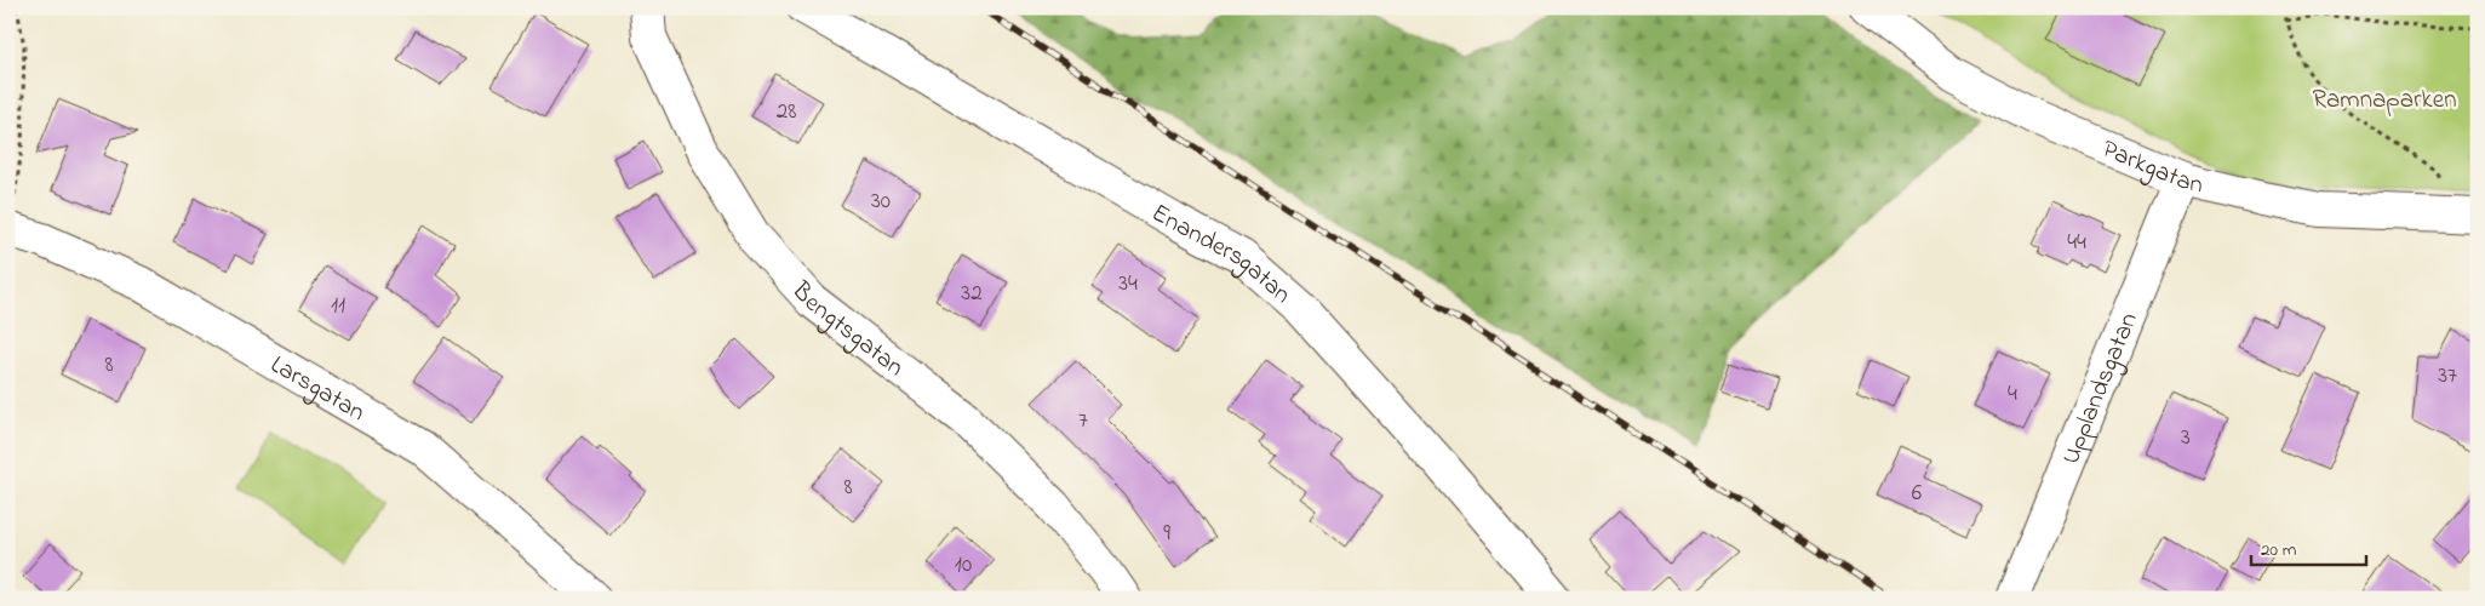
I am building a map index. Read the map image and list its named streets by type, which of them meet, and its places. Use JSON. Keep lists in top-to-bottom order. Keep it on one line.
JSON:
{"streets":{"street":["Parkgatan","Enandersgatan","Bengtsgatan","Larsgatan","Upplandsgatan"]},"crossings":[["Parkgatan","Upplandsgatan"]],"parks":["Ramnaparken"],"house_numbers":["28","30","44","34","32","11","8","37","4","7","3","8","6","9","10"],"scale_bar":"20 m"}
